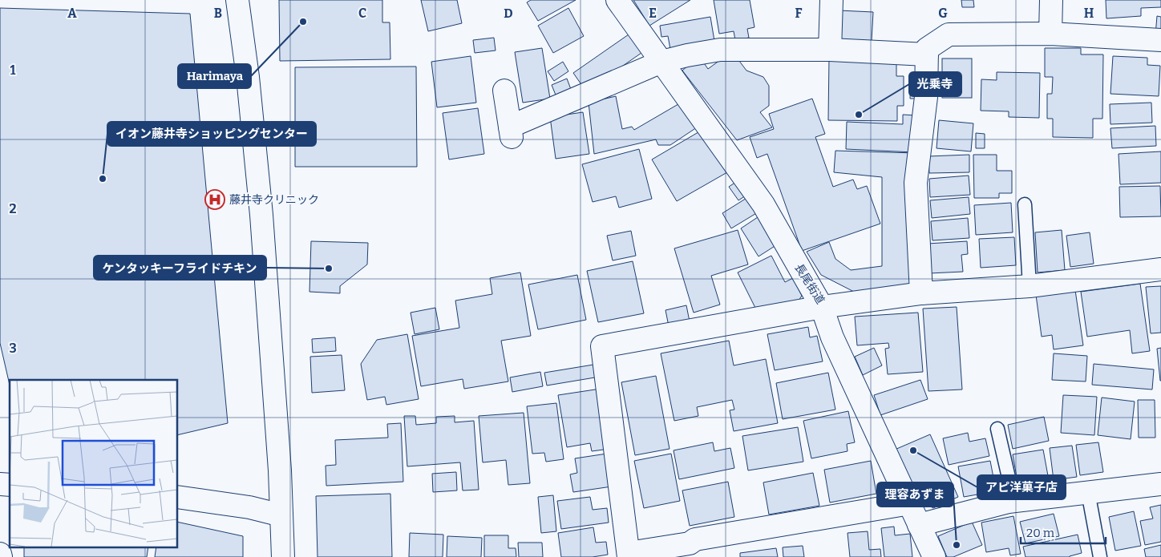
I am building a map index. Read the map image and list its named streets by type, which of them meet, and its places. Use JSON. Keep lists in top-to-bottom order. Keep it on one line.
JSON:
{"streets":{"street":["長尾街道"]},"places":{"other":["Harimaya","光乗寺","イオン藤井寺ショッピングセンター","ケンタッキーフライドチキン","アピ洋菓子店","理容あずま"],"hospital":["藤井寺クリニック"]},"scale_bar":"20 m","grid":{"columns":["A","B","C","D","E","F","G","H"],"rows":["1","2","3"]}}
